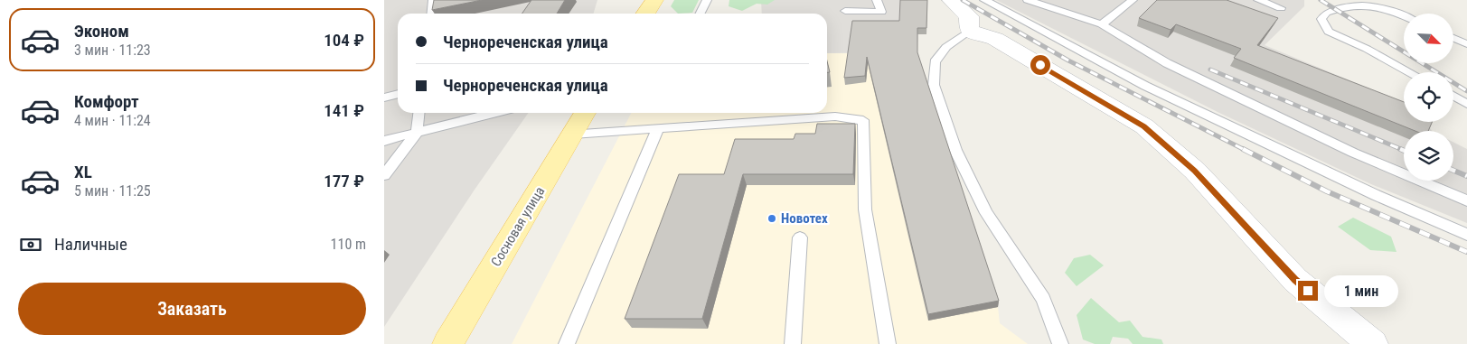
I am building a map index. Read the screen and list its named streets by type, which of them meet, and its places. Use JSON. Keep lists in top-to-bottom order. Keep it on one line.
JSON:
{"streets":{"main road":["Сосновая улица"]},"places":["Новотех"],"north":"bottom right","page":{"list":[{"name":"Эконом","note":"3 мин · 11:23","value":"104 ₽"},{"name":"Комфорт","note":"4 мин · 11:24","value":"141 ₽"},{"name":"XL","note":"5 мин · 11:25","value":"177 ₽"}],"banner":["Чернореченская улица","Чернореченская улица"],"pay":["Наличные","110 m"],"buttons":"Заказать","bubble":"1 мин"}}
